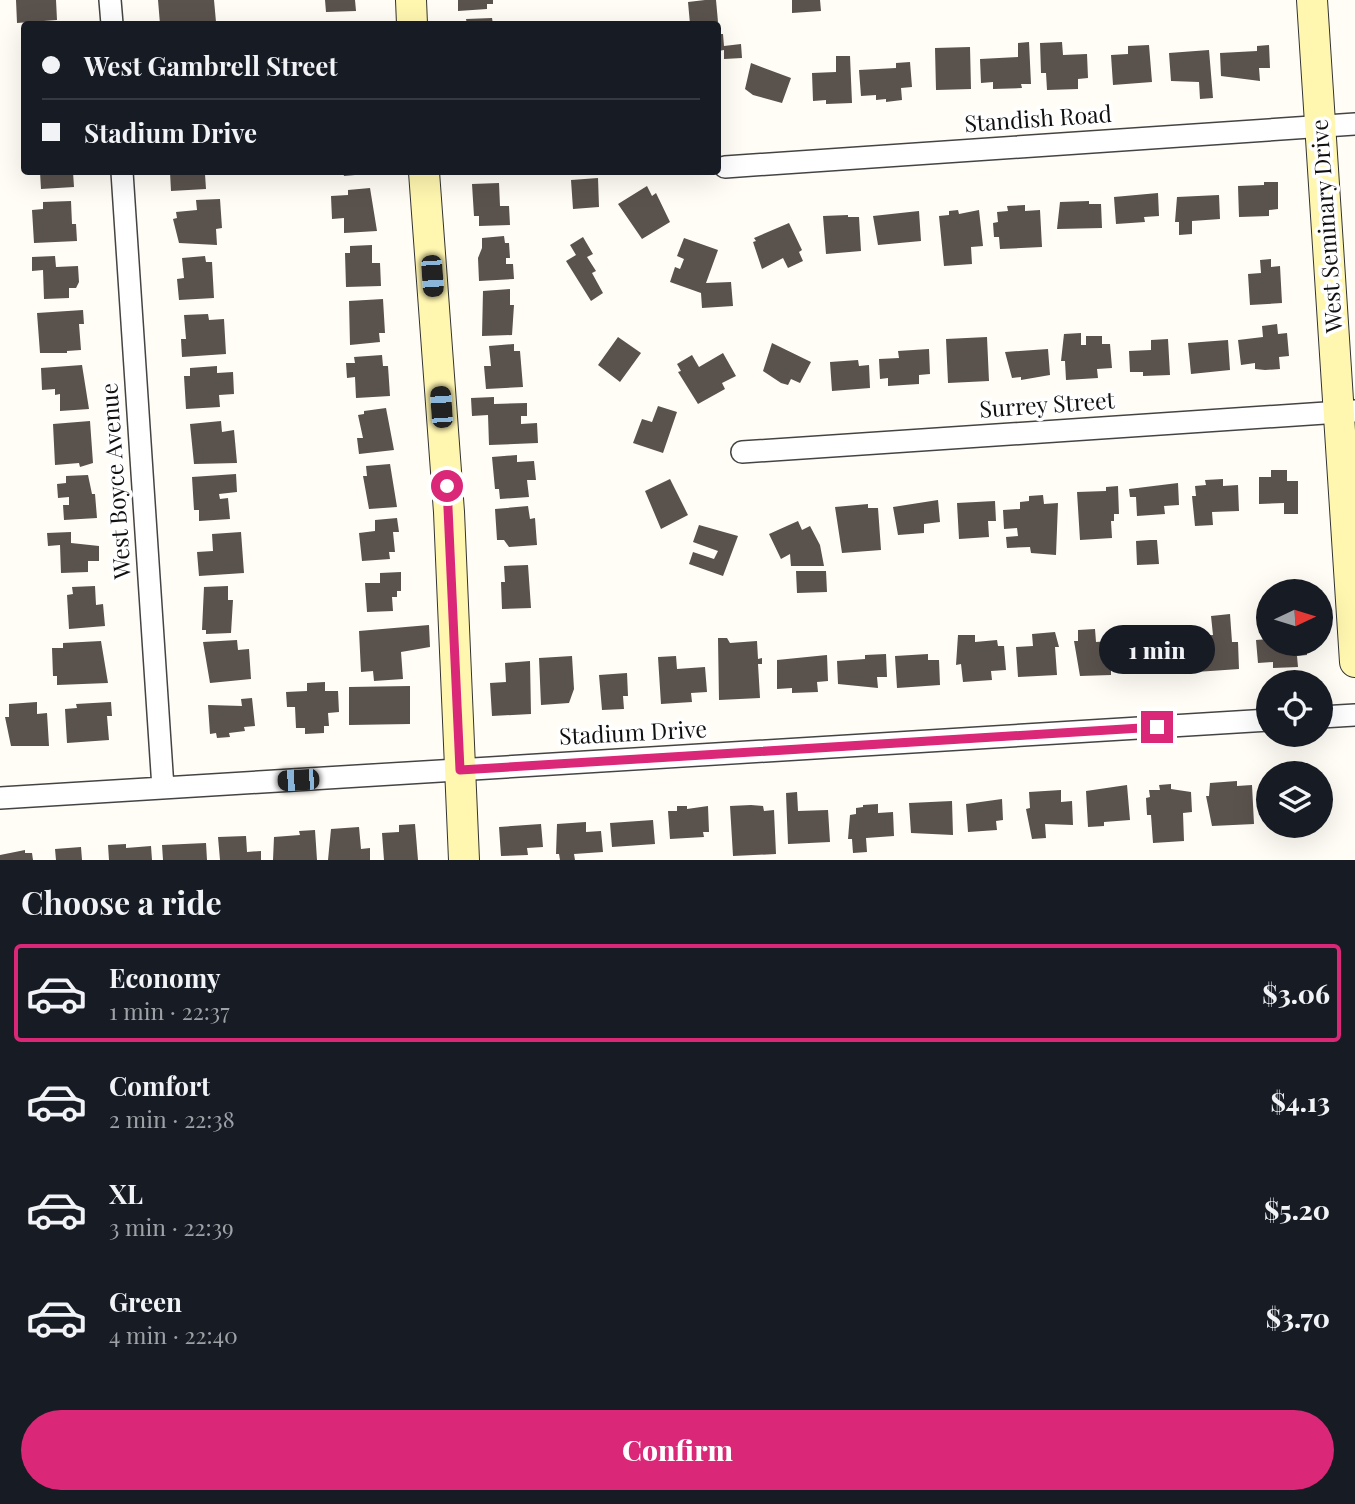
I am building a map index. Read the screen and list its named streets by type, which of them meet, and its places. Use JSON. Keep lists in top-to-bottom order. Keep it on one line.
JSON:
{"streets":{"street":["Standish Road","West Seminary Drive","Surrey Street","West Boyce Avenue","Stadium Drive"]},"crossings":[["Standish Road","West Seminary Drive"],["West Seminary Drive","Surrey Street"],["West Boyce Avenue","Stadium Drive"]],"north":"right","page":{"banner":["West Gambrell Street","Stadium Drive"],"bubble":"1 min","heading":"Choose a ride","list":[{"name":"Economy","note":"1 min · 22:37","value":"$3.06"},{"name":"Comfort","note":"2 min · 22:38","value":"$4.13"},{"name":"XL","note":"3 min · 22:39","value":"$5.20"},{"name":"Green","note":"4 min · 22:40","value":"$3.70"}],"buttons":"Confirm"}}
